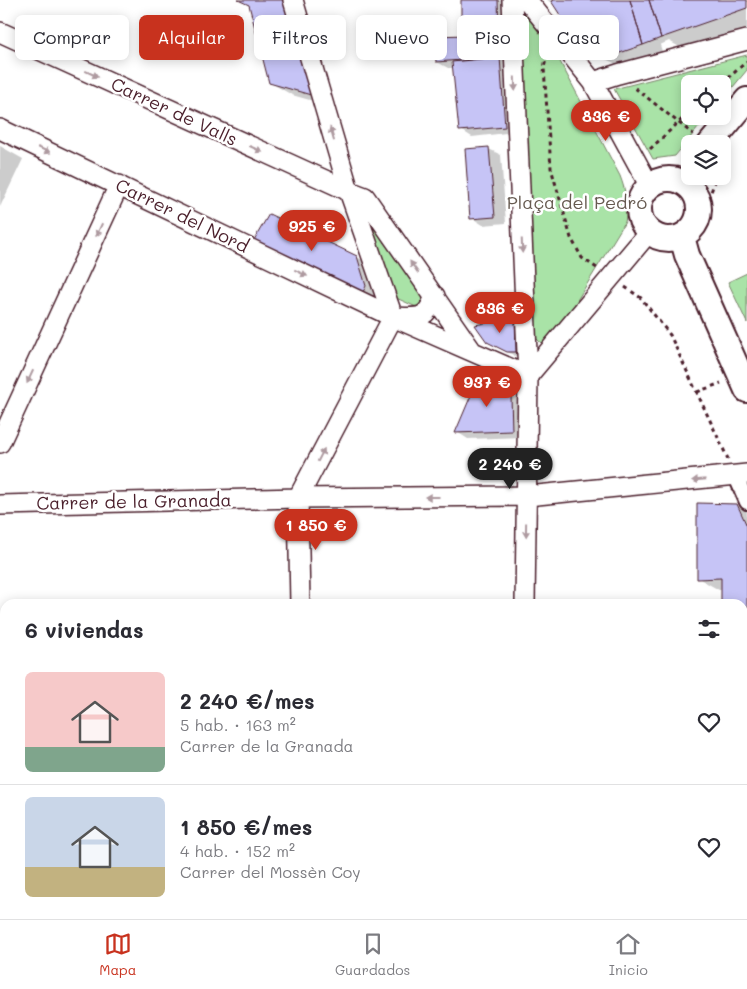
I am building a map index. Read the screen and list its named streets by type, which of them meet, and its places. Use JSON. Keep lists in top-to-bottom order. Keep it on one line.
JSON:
{"streets":{"street":["Carrer de Valls","Carrer del Nord","Carrer de la Granada"]},"crossings":[["Carrer de Valls","Carrer del Nord"]],"one_way":["Carrer del Nord","Carrer de la Granada"],"parks":["Plaça del Pedró"],"page":{"chip":["Comprar","Alquilar","Filtros","Nuevo","Piso","Casa"],"price":["836 €","925 €","836 €","937 €","2 240 €","1 850 €"],"heading":"6 viviendas","list":[{"name":"2 240 €/mes","note":"5 hab. · 163 m² · Carrer de la Granada"},{"name":"1 850 €/mes","note":"4 hab. · 152 m² · Carrer del Mossèn Coy"}],"tabs":["Mapa","Guardados","Inicio"]}}
